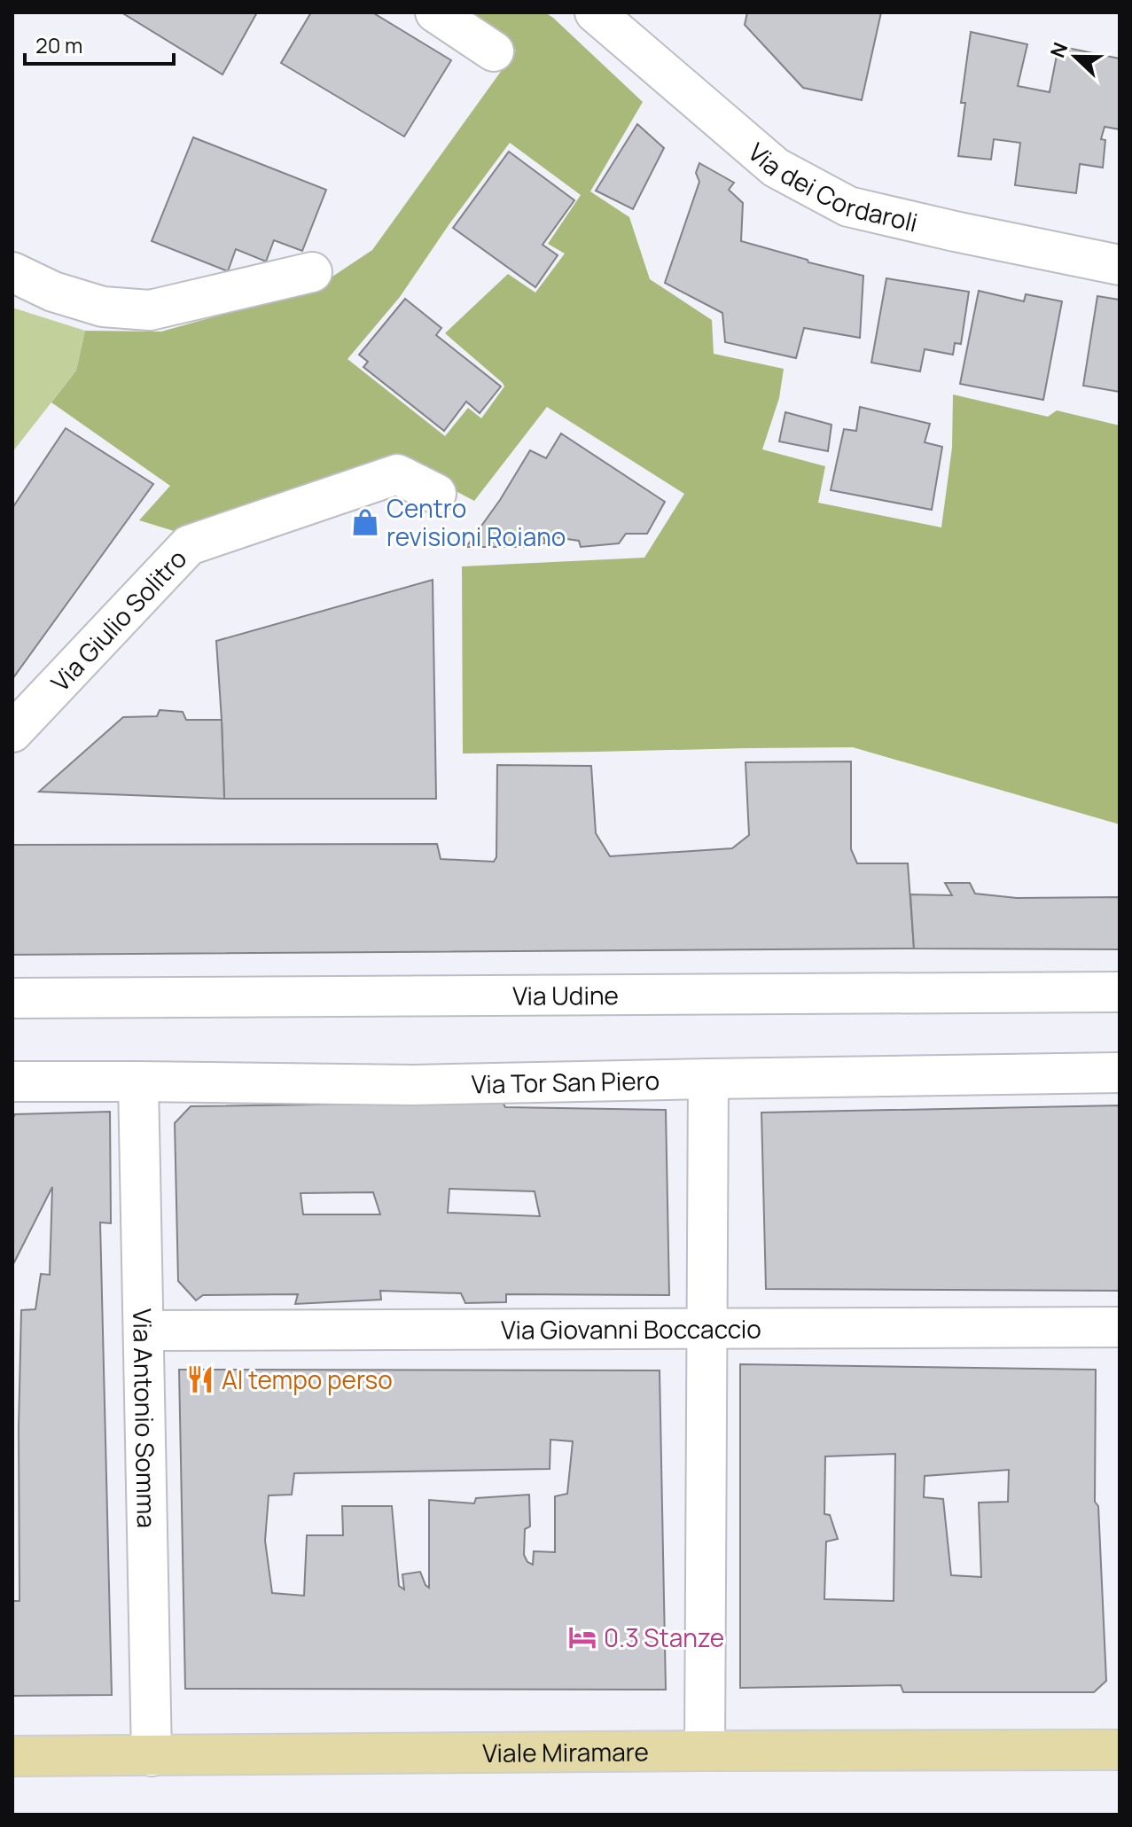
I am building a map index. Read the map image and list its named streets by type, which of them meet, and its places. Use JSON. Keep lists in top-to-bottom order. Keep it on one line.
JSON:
{"streets":{"main road":["Viale Miramare"],"street":["Via dei Cordaroli","Via Giulio Solitro","Via Udine","Via Tor San Piero","Via Giovanni Boccaccio","Via Antonio Somma"]},"crossings":[["Via Tor San Piero","Via Antonio Somma"],["Via Giovanni Boccaccio","Via Antonio Somma"],["Via Antonio Somma","Viale Miramare"]],"places":{"shop":["Centro revisioni Roiano"],"restaurant":["Al tempo perso"],"hotel":["0.3 Stanze"]},"scale_bar":"20 m","north":"left"}
